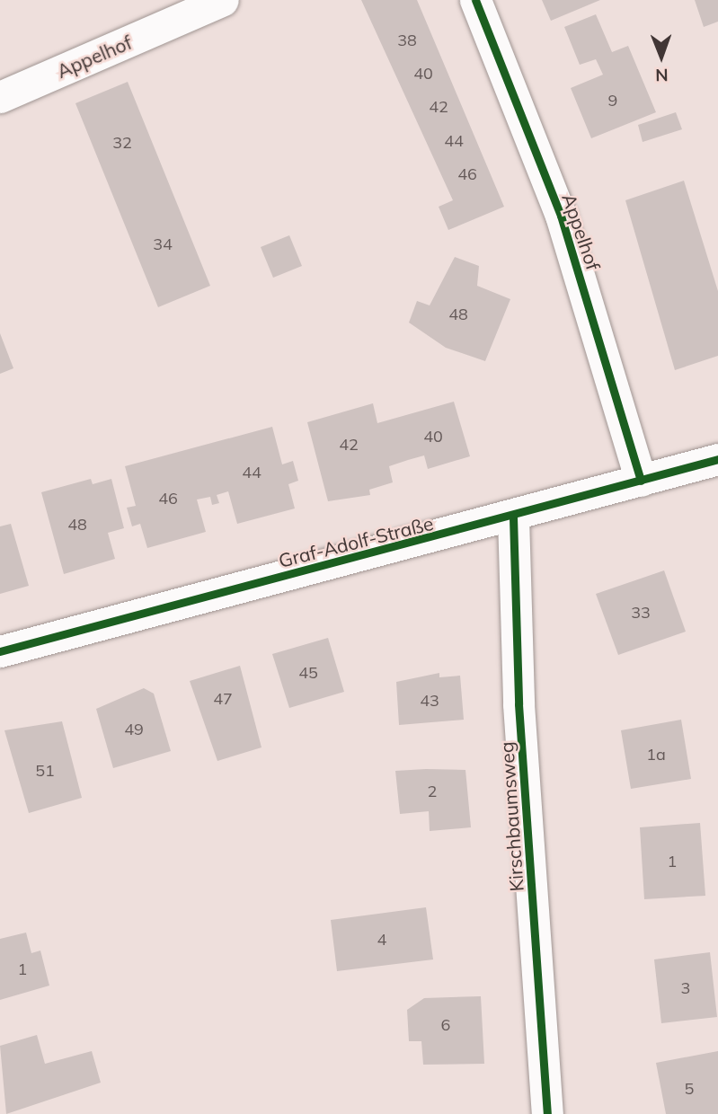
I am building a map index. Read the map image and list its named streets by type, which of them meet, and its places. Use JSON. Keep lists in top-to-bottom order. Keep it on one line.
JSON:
{"streets":{"street":["Appelhof","Graf-Adolf-Straße","Kirschbaumsweg"]},"crossings":[["Appelhof","Graf-Adolf-Straße"],["Graf-Adolf-Straße","Kirschbaumsweg"]],"house_numbers":["38","40","9","42","44","32","46","34","48","40","42","44","46","48","33","45","47","43","49","1a","51","2","1","4","1","3","6","5"],"north":"bottom"}
